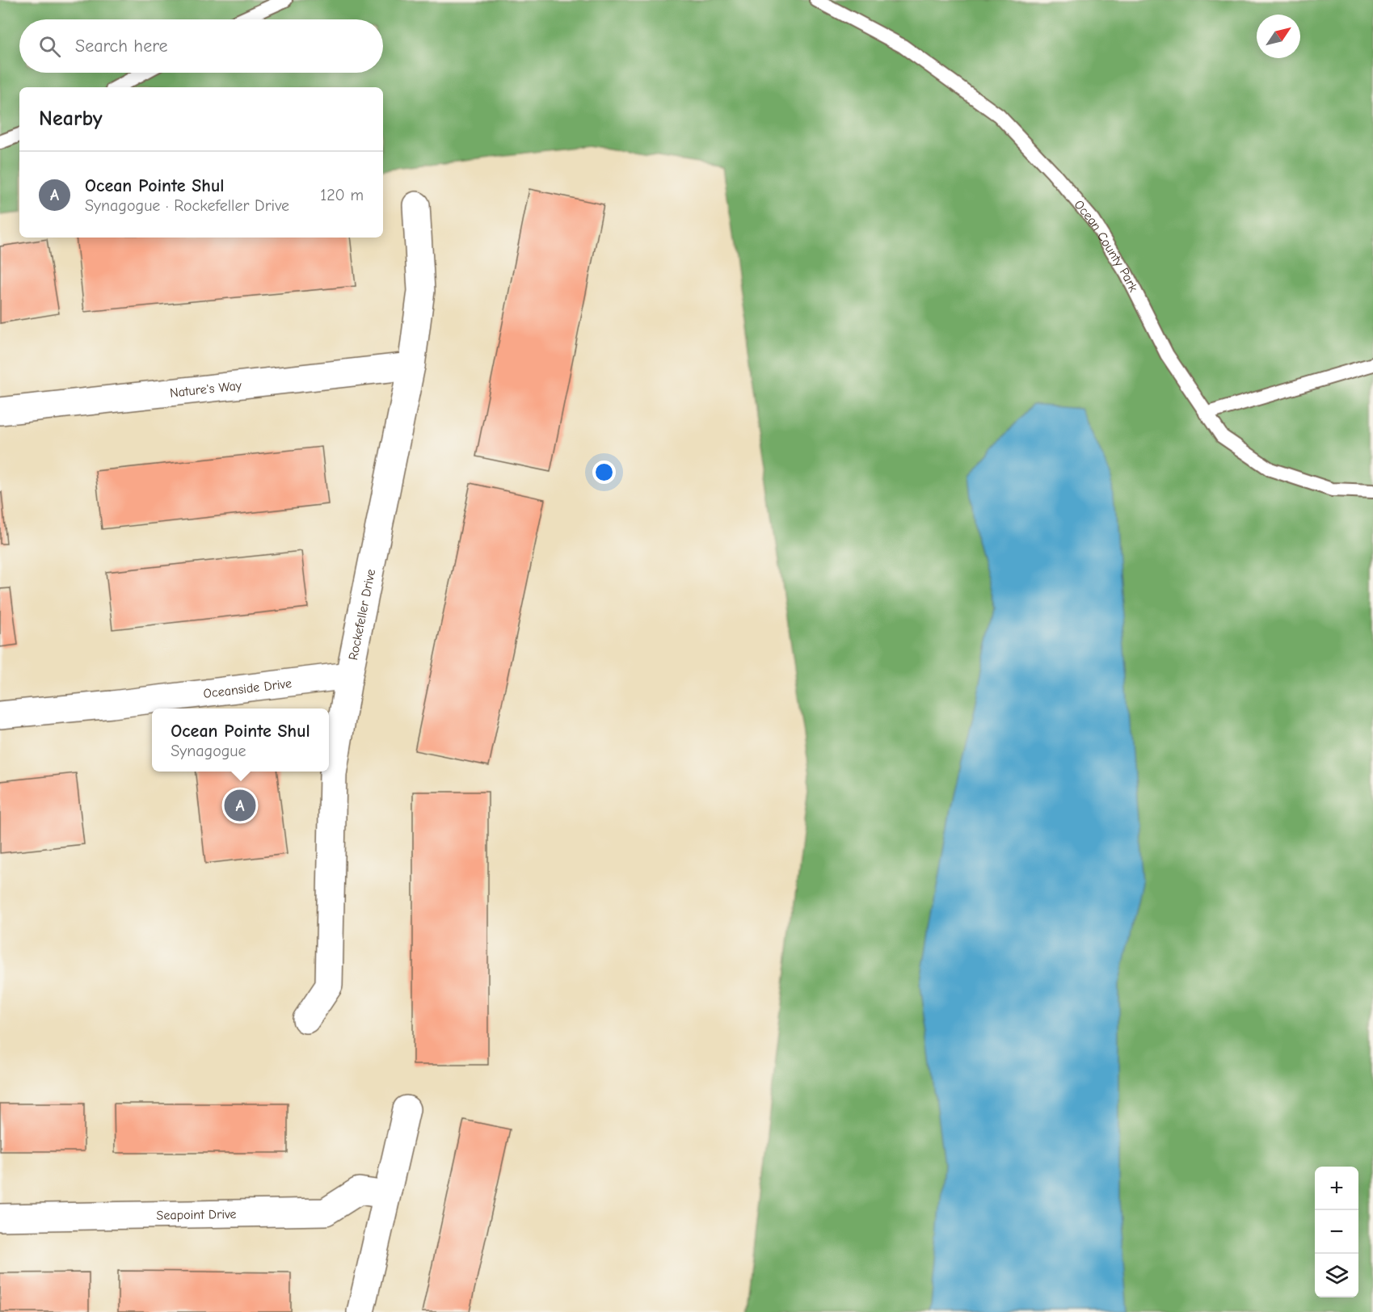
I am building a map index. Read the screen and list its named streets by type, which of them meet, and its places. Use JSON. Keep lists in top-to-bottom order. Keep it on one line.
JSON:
{"streets":{"street":["Nature's Way","Rockefeller Drive","Oceanside Drive","Seapoint Drive"],"lane":["Ocean County Park"]},"crossings":[["Nature's Way","Rockefeller Drive"],["Rockefeller Drive","Oceanside Drive"]],"north":"top right","page":{"search":"Search here","heading":"Nearby","list":[{"mark":"A","name":"Ocean Pointe Shul","note":"Synagogue · Rockefeller Drive","value":"120 m"}],"popup":["Ocean Pointe Shul","Synagogue"],"pins":"A","map_buttons":["+","−"]}}
